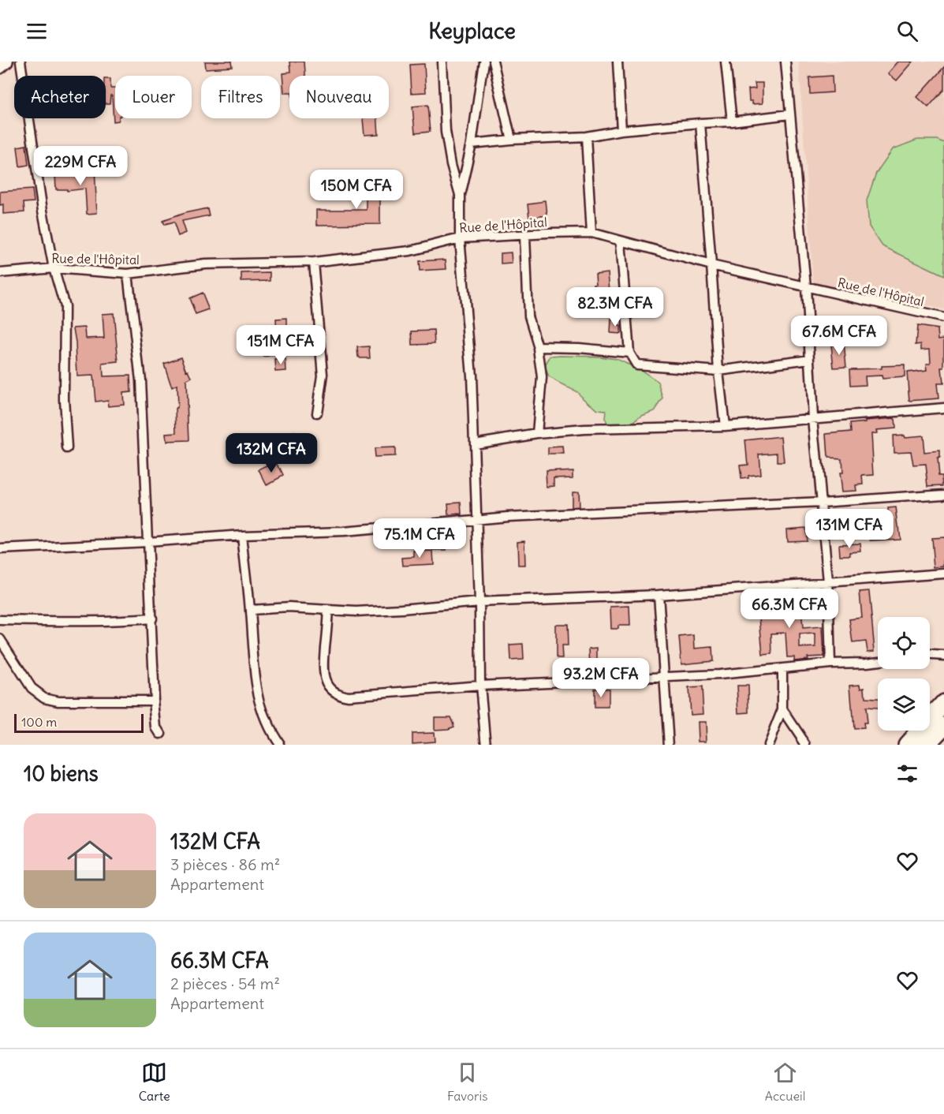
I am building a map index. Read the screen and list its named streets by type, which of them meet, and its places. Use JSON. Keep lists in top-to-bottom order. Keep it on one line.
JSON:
{"streets":{"street":["Rue de l'Hôpital"]},"scale_bar":"100 m","page":{"header":"Keyplace","chip":["Acheter","Louer","Filtres","Nouveau"],"price":["229M CFA","150M CFA","82.3M CFA","67.6M CFA","151M CFA","132M CFA","131M CFA","75.1M CFA","66.3M CFA","93.2M CFA"],"scale":"100 m","heading":"10 biens","list":[{"name":"132M CFA","note":"3 pièces · 86 m² · Appartement"},{"name":"66.3M CFA","note":"2 pièces · 54 m² · Appartement"}],"tabs":["Carte","Favoris","Accueil"]}}
